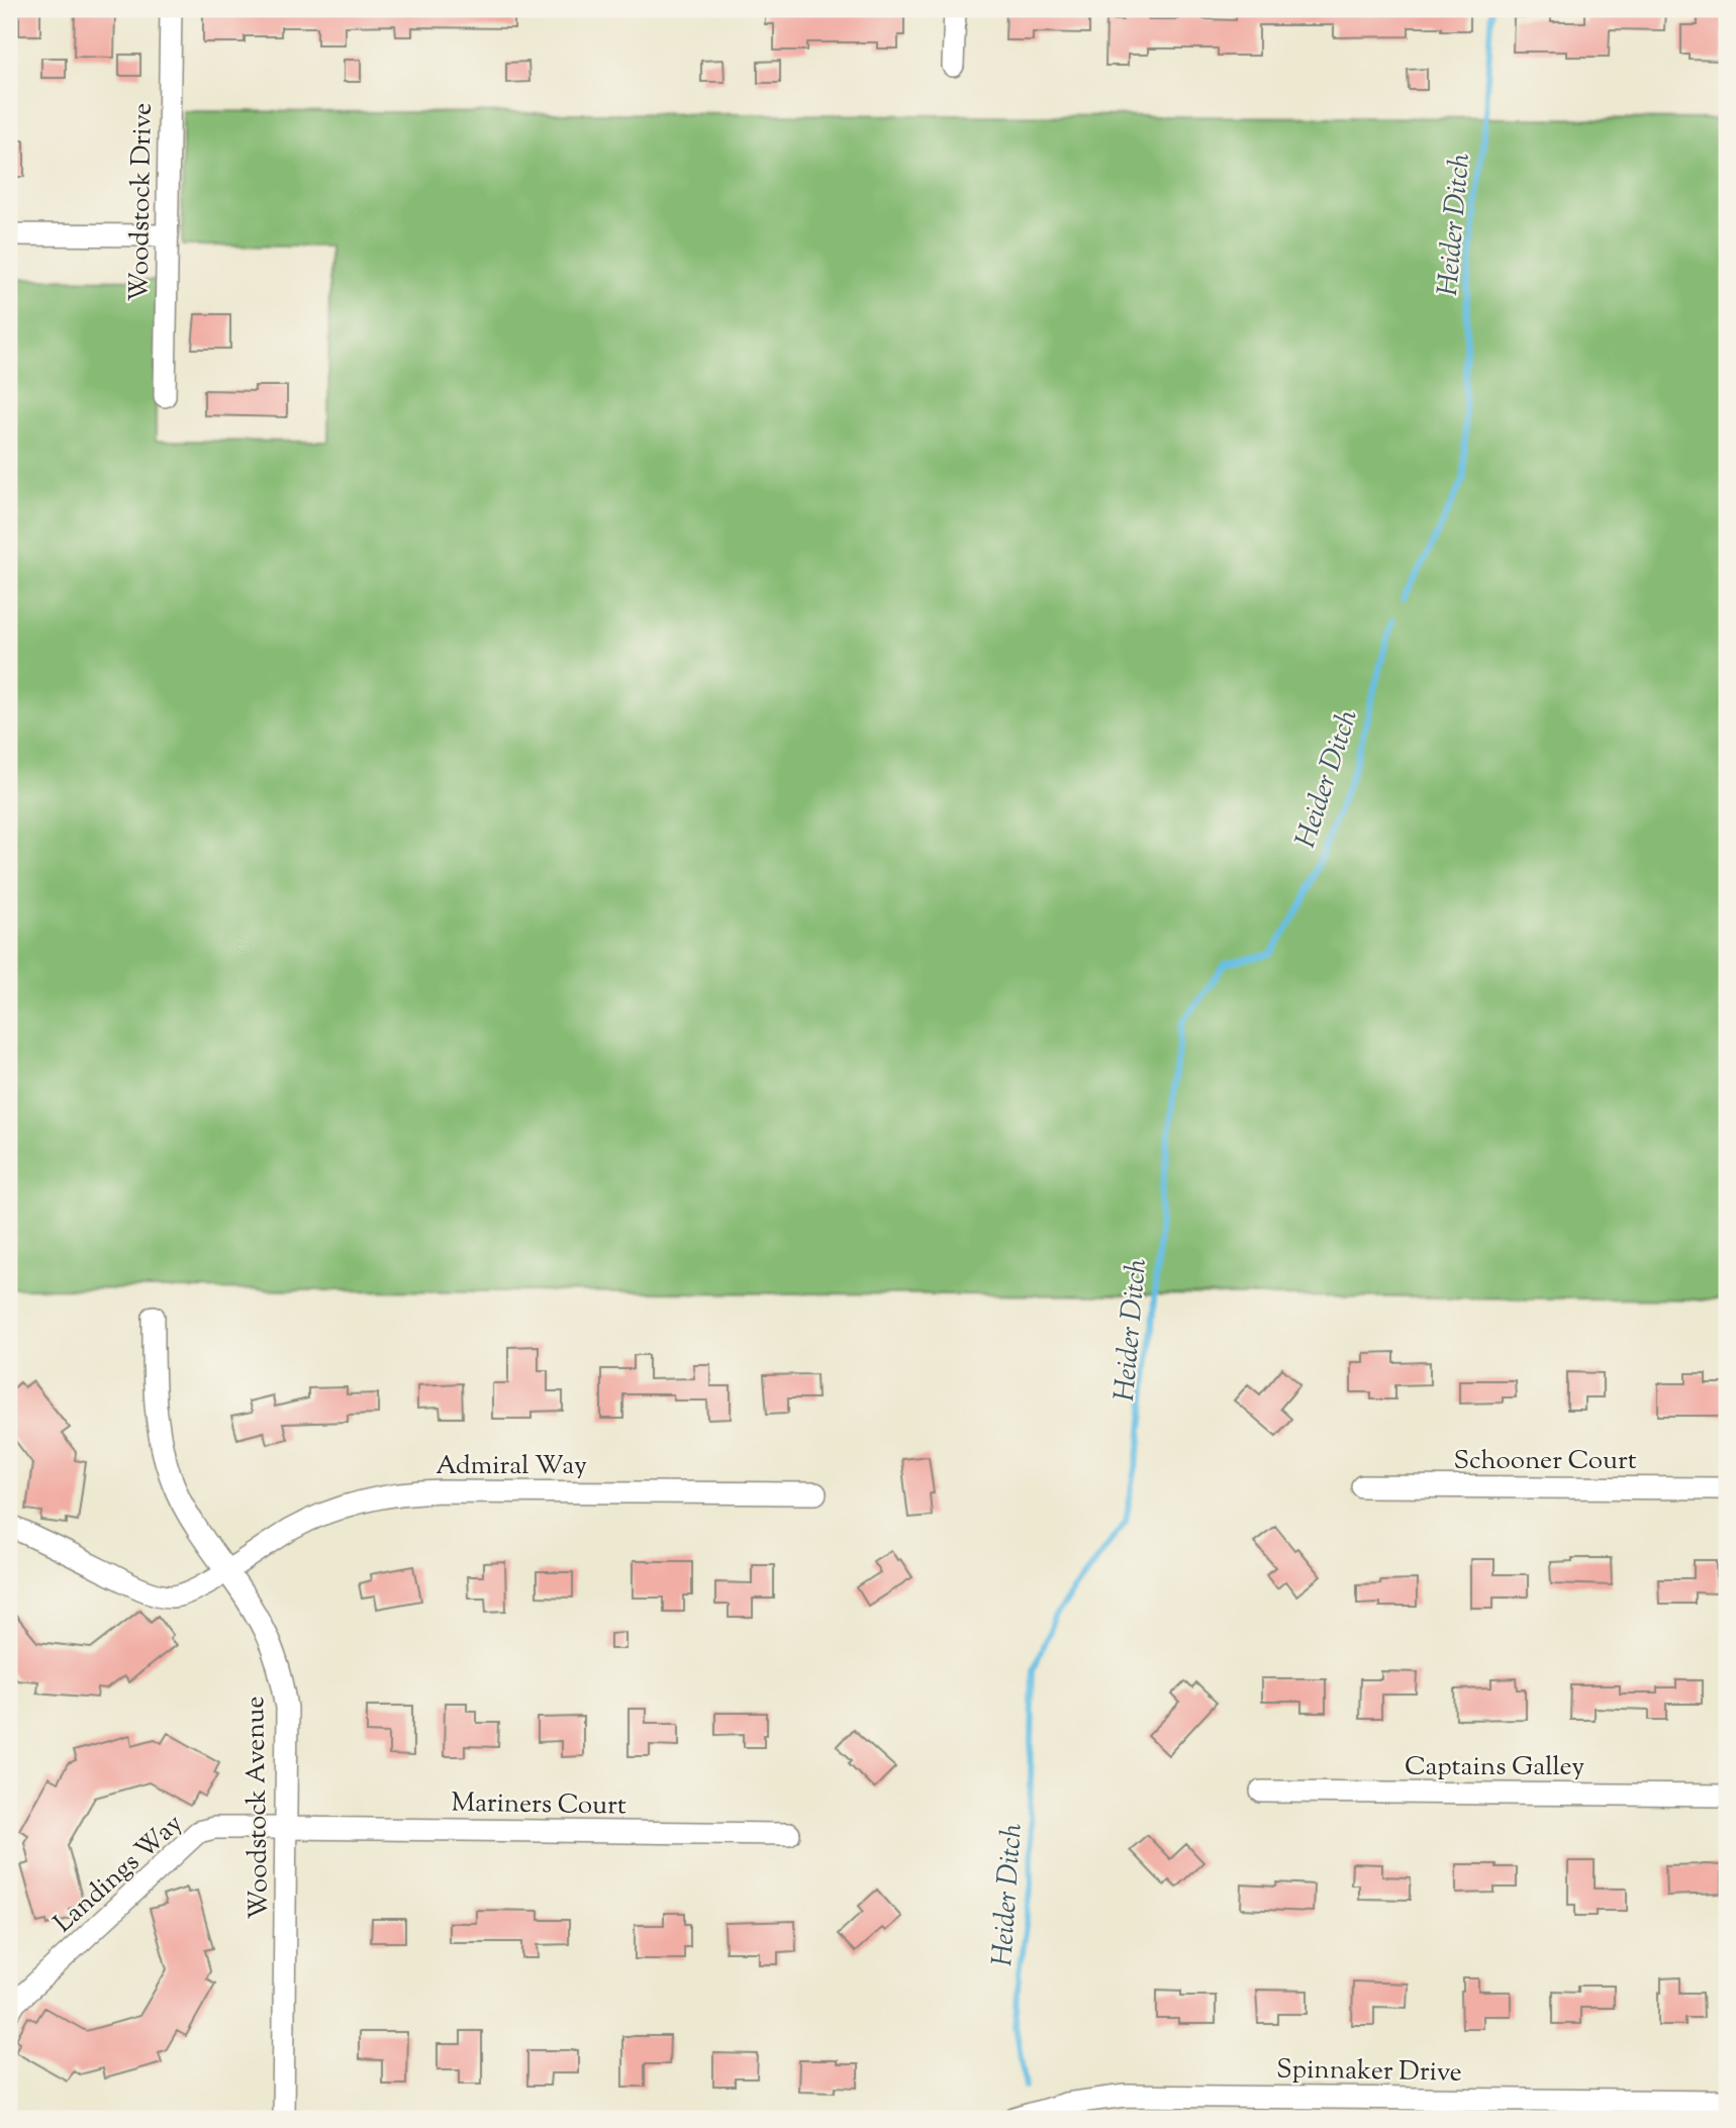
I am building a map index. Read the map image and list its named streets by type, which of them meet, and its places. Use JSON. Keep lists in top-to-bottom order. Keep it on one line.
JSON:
{"streets":{"street":["Woodstock Drive","Schooner Court","Admiral Way","Captains Galley","Mariners Court","Woodstock Avenue","Landings Way","Spinnaker Drive"]},"crossings":[["Admiral Way","Woodstock Avenue"],["Mariners Court","Woodstock Avenue"],["Mariners Court","Landings Way"],["Woodstock Avenue","Landings Way"]],"water":["Heider Ditch"]}
